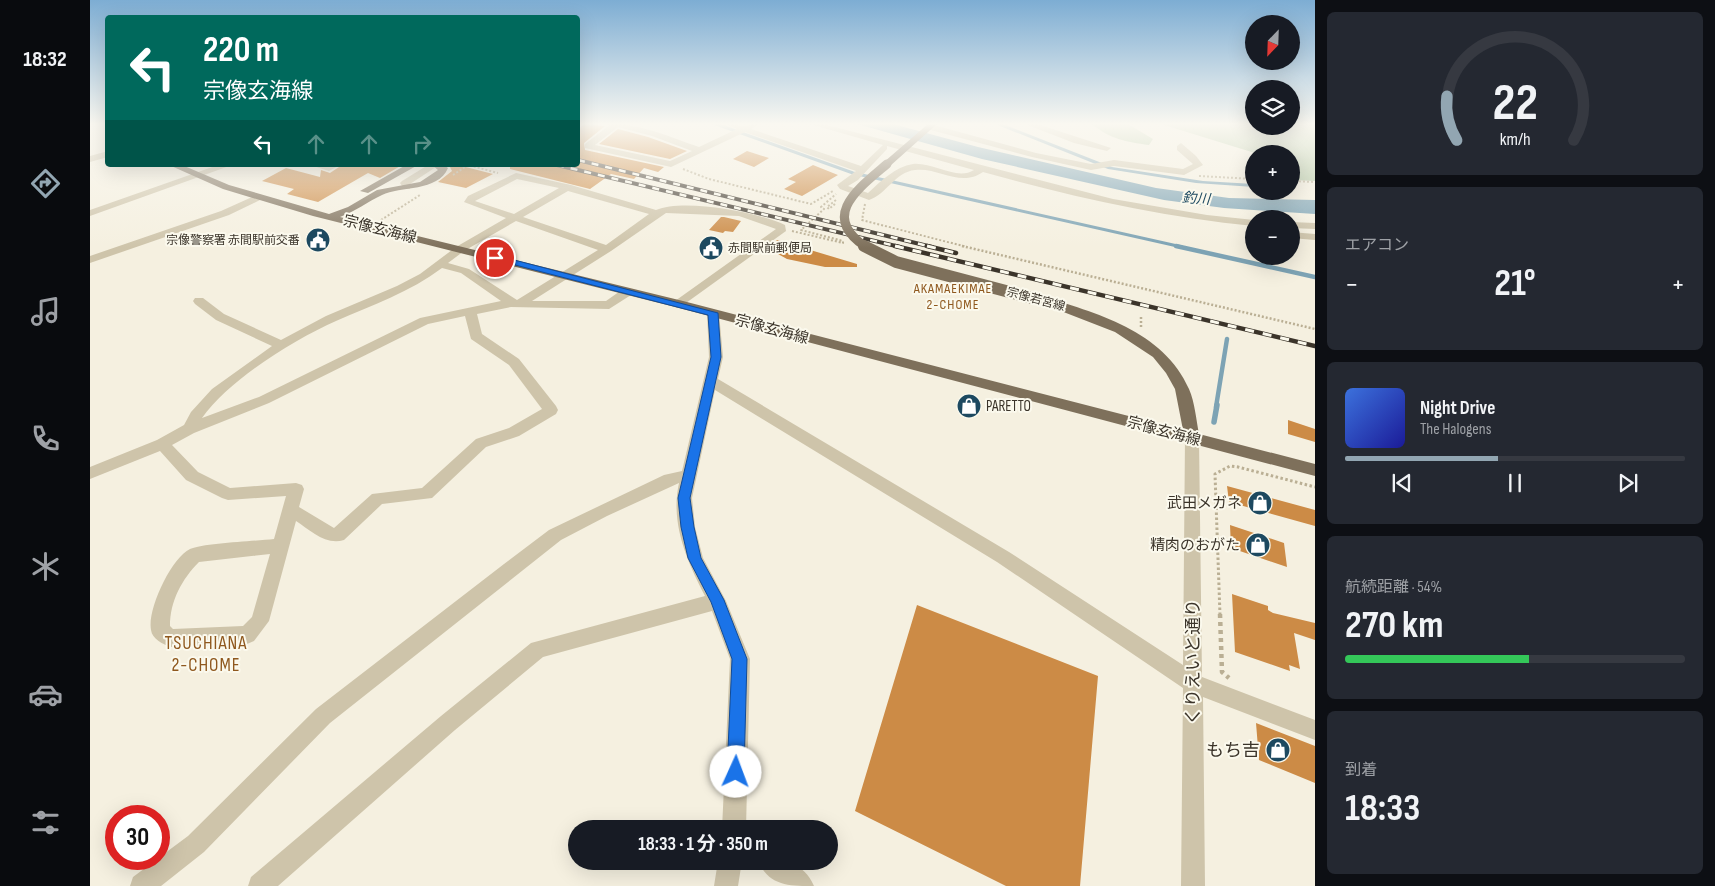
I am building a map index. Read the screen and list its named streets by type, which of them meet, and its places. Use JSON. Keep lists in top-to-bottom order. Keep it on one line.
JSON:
{"streets":{"main road":["宗像玄海線","宗像若宮線"],"street":["くりえいと通り"]},"crossings":[["宗像玄海線","宗像若宮線"],["宗像玄海線","くりえいと通り"],["宗像若宮線","くりえいと通り"]],"districts":["AKAMAEKIMAE 2-CHOME","TSUCHIANA 2-CHOME"],"water":["釣川"],"places":{"public building":["宗像警察署 赤間駅前交番","赤間駅前郵便局"],"shop":["PARETTO","武田メガネ","精肉のおがた","もち吉"]},"north":"bottom left","page":{"tabs":"18:32","map_buttons":["+","−"],"turn":["220 m","宗像玄海線"],"tile":["エアコン",["航続距離 · 54%","270 km"],["到着","18:33"]],"heat":["−","21°","+"],"song":["Night Drive","The Halogens"],"limit":"30","trip":"18:33 · 1 分 · 350 m","gauge":["22","km/h"]}}
